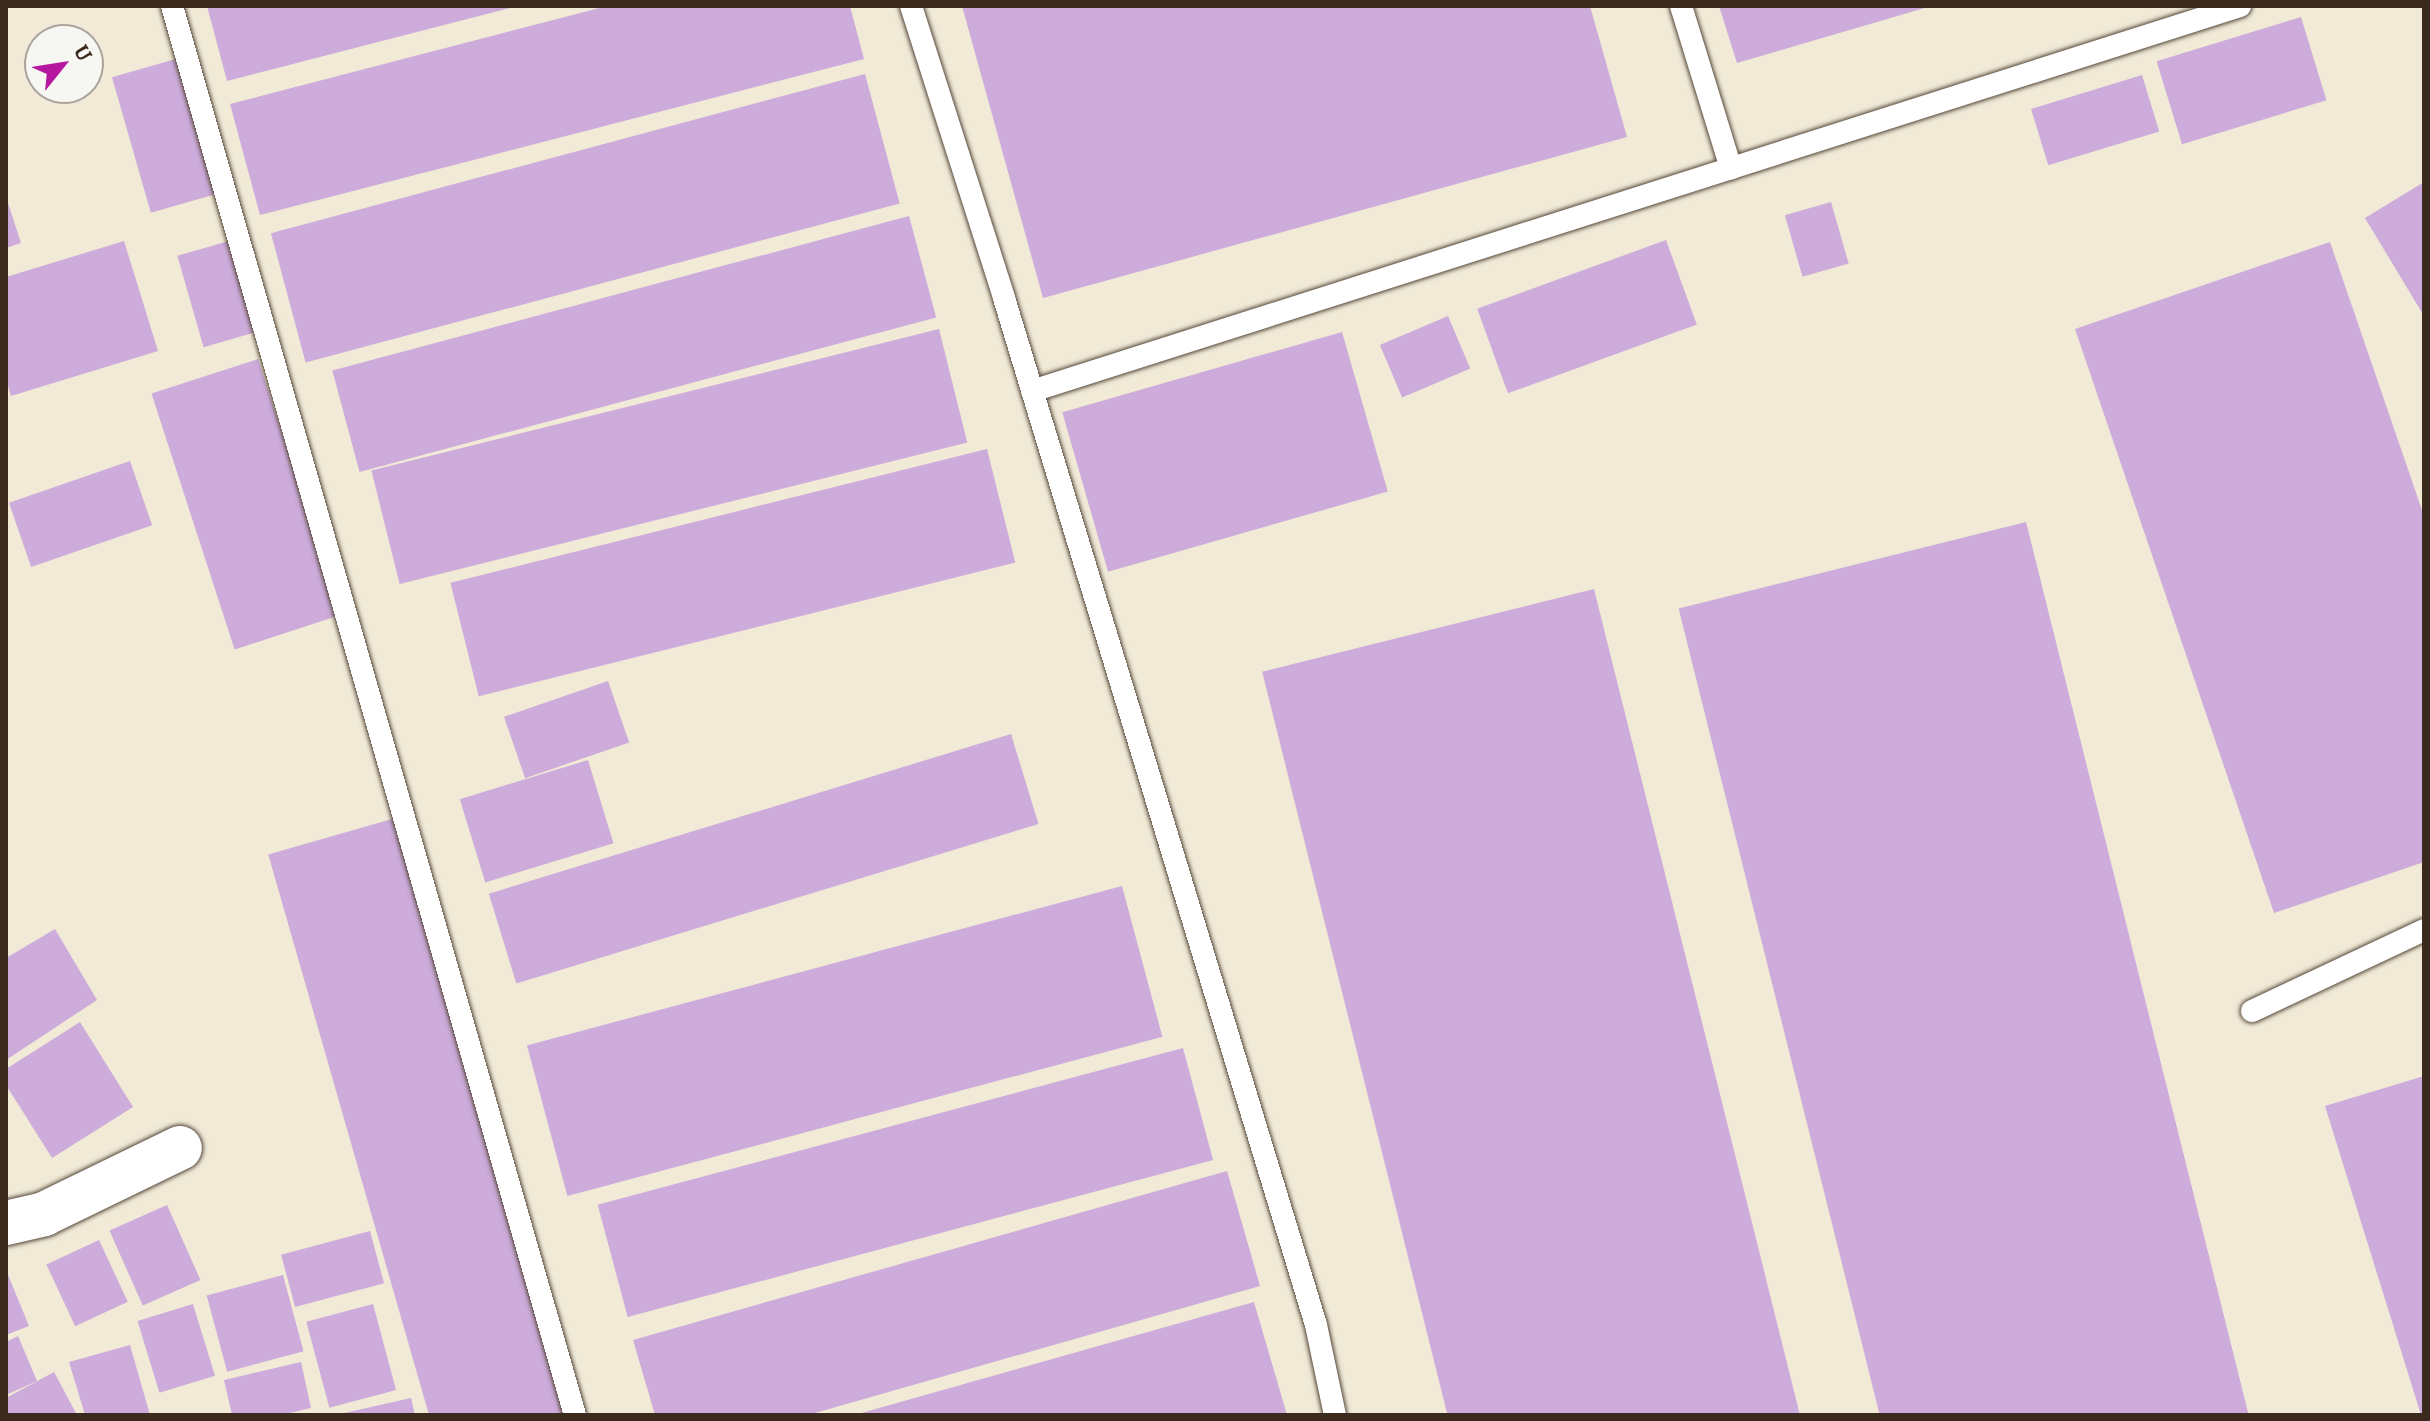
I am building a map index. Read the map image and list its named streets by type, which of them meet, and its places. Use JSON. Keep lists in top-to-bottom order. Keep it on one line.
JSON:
{"north":"top right"}
